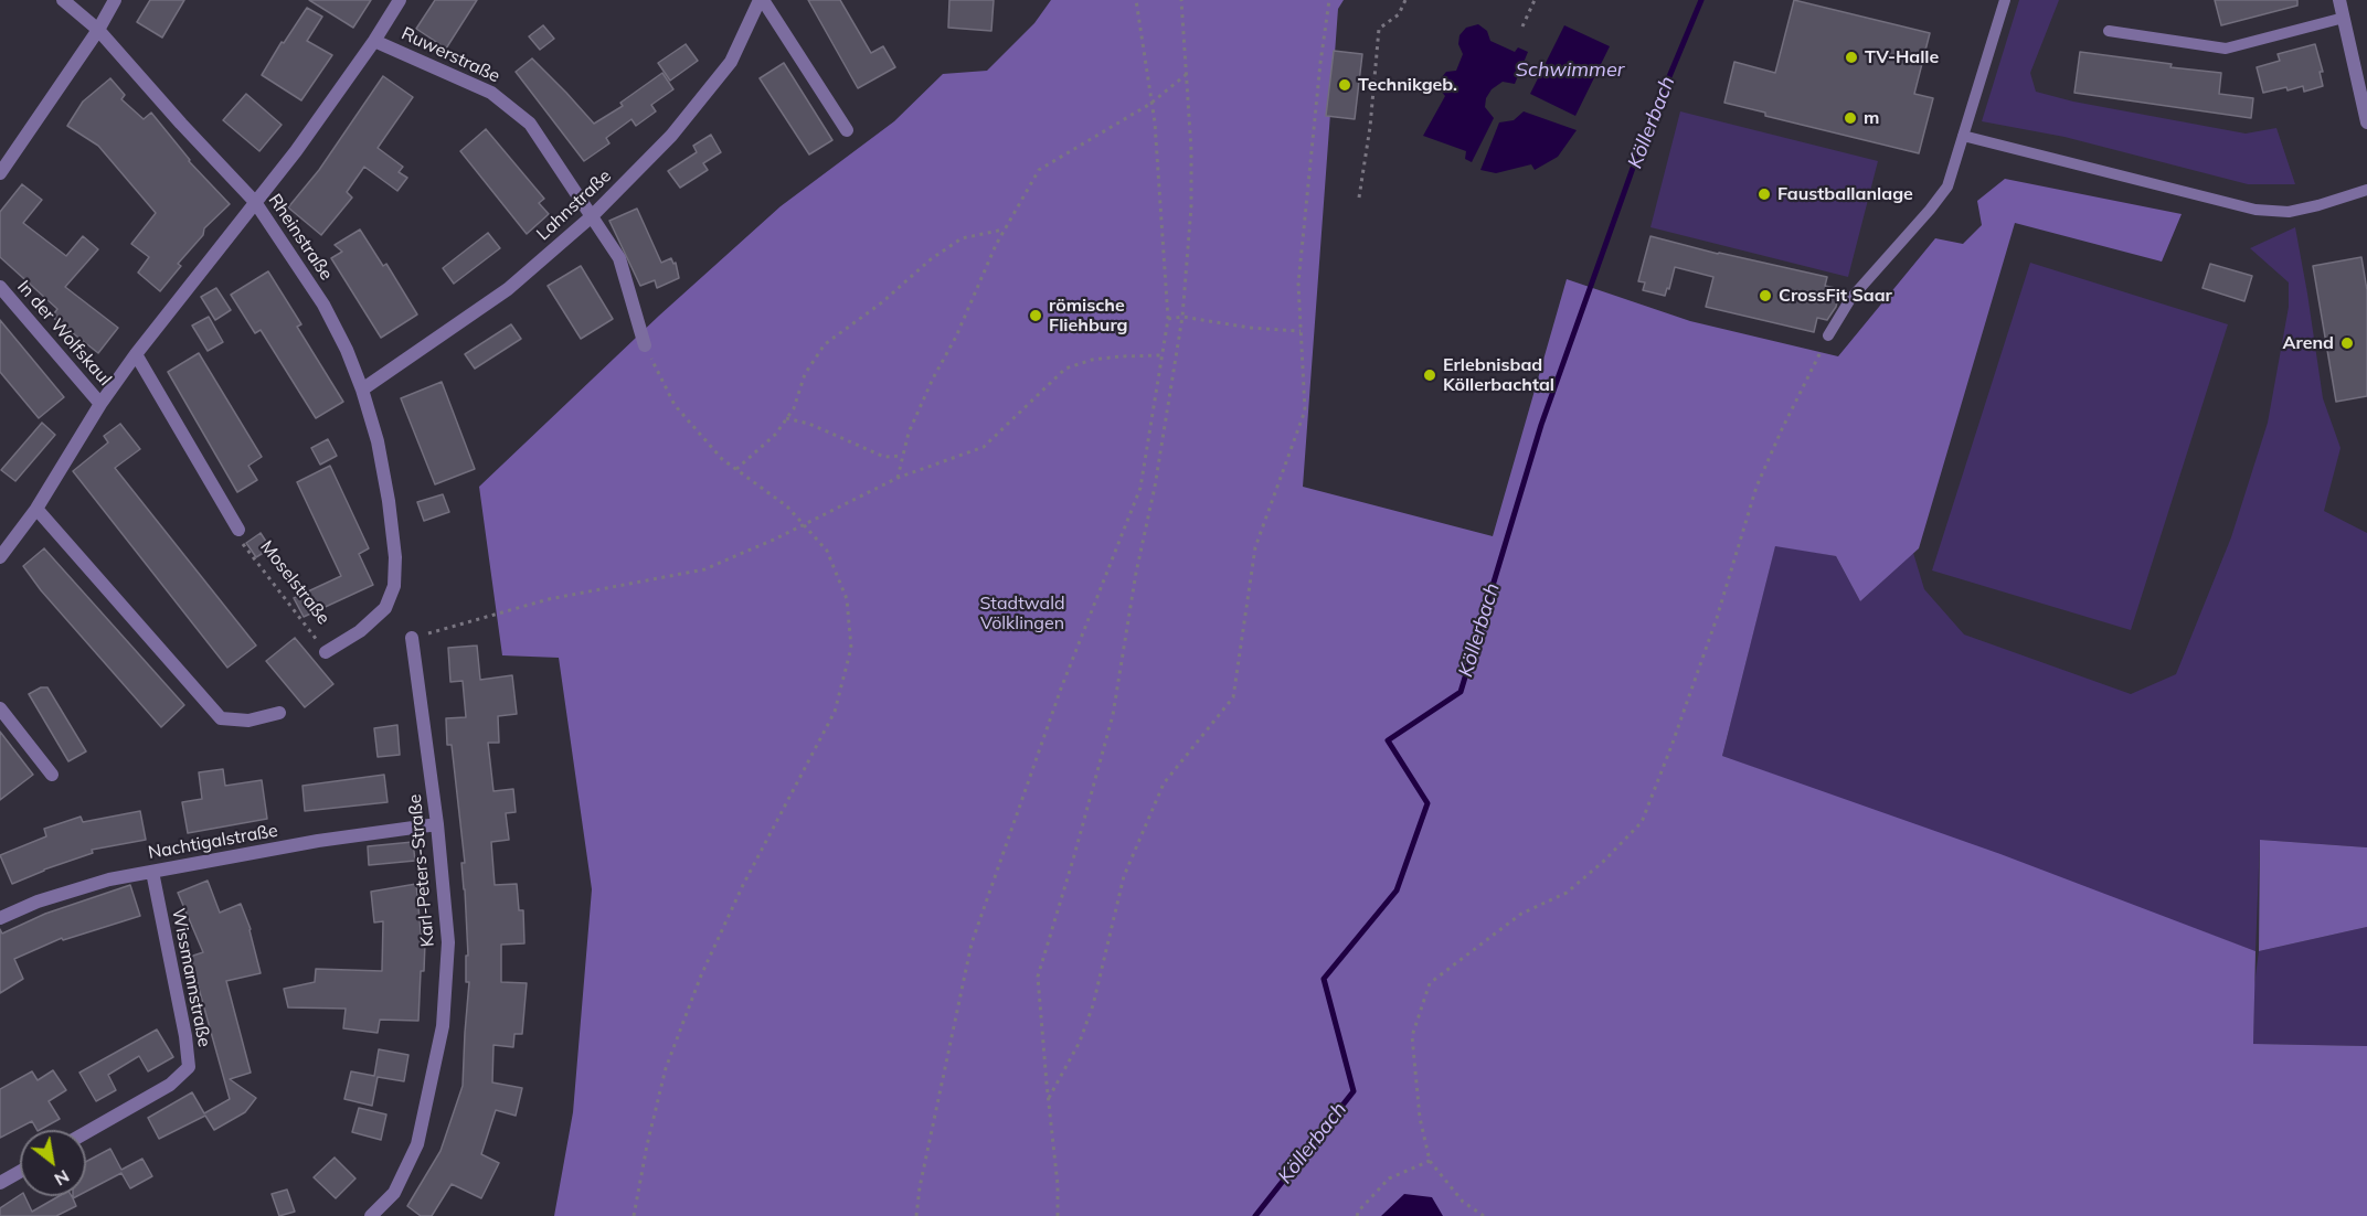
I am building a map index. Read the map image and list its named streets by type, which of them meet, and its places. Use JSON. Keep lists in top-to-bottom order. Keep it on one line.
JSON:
{"streets":{"street":["Ruwerstraße","Lahnstraße","Rheinstraße","In der Wolfskaul","Moselstraße","Nachtigalstraße","Karl-Peters-Straße","Wissmannstraße"]},"crossings":[["Ruwerstraße","Lahnstraße"],["Lahnstraße","Rheinstraße"],["Rheinstraße","Moselstraße"],["Nachtigalstraße","Karl-Peters-Straße"],["Nachtigalstraße","Wissmannstraße"]],"water":["Schwimmer","Köllerbach"],"parks":["Stadtwald Völklingen"],"places":["TV-Halle","Technikgeb.","m","Faustballanlage","CrossFit Saar","römische Fliehburg","Arend","Erlebnisbad Köllerbachtal"],"north":"bottom right"}
